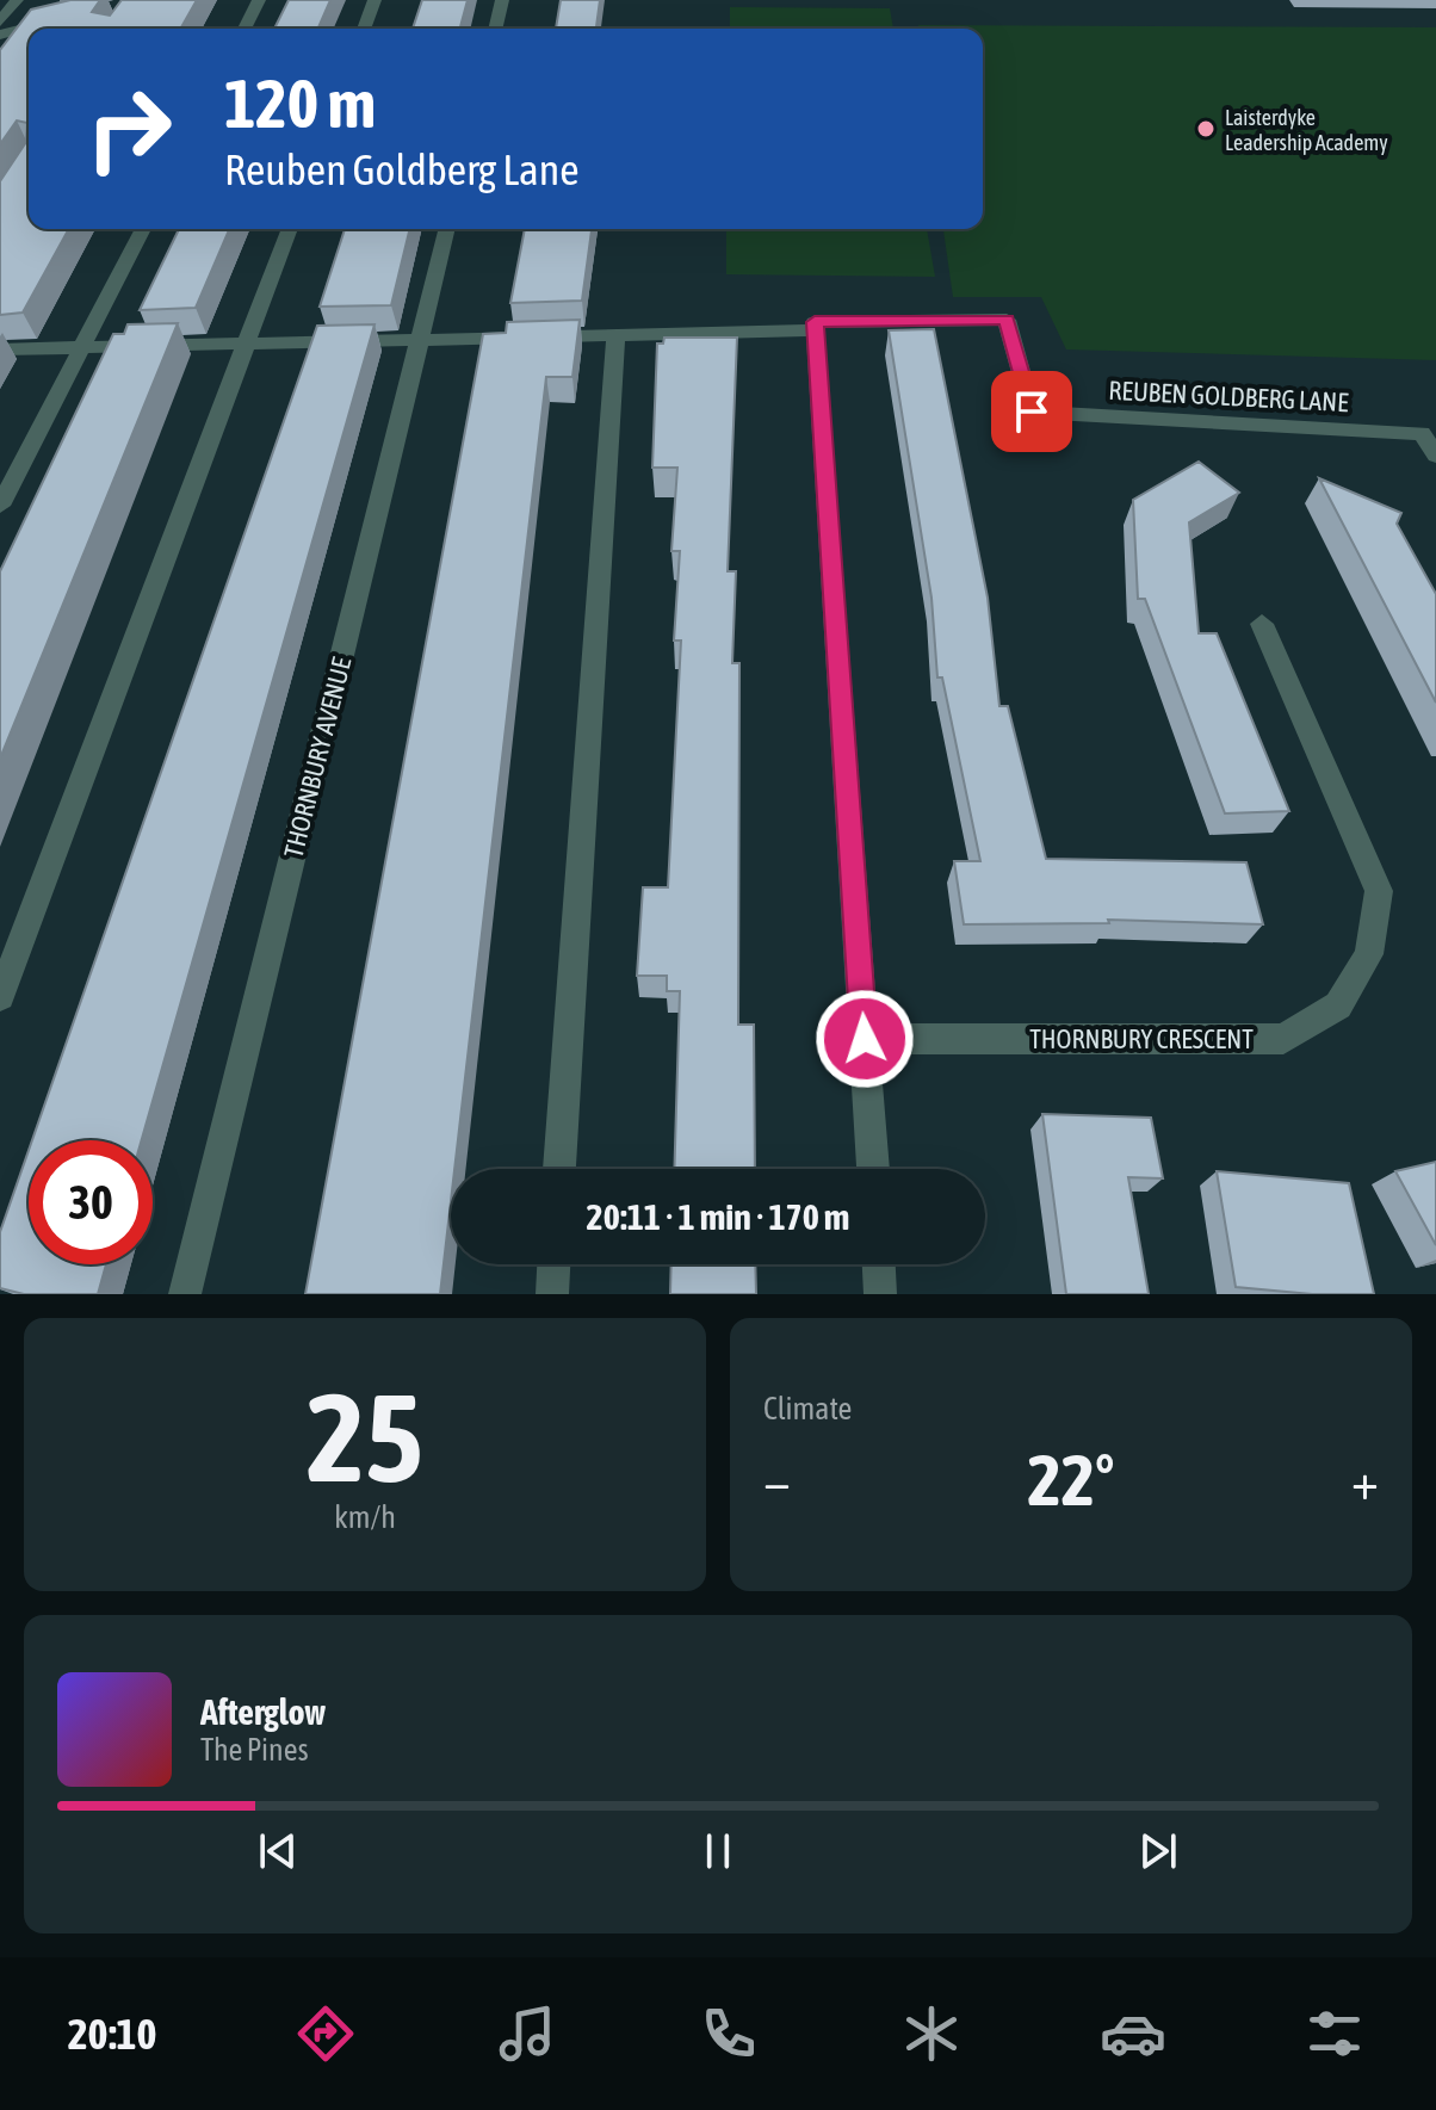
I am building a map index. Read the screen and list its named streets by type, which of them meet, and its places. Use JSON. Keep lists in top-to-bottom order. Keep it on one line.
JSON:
{"streets":{"street":["REUBEN GOLDBERG LANE","THORNBURY AVENUE","THORNBURY CRESCENT"]},"places":["Laisterdyke Leadership Academy"],"page":{"turn":["120 m","Reuben Goldberg Lane"],"limit":"30","trip":"20:11 · 1 min · 170 m","tile":[["25","km/h"],"Climate"],"heat":["−","22°","+"],"song":["Afterglow","The Pines"],"tabs":"20:10"}}
